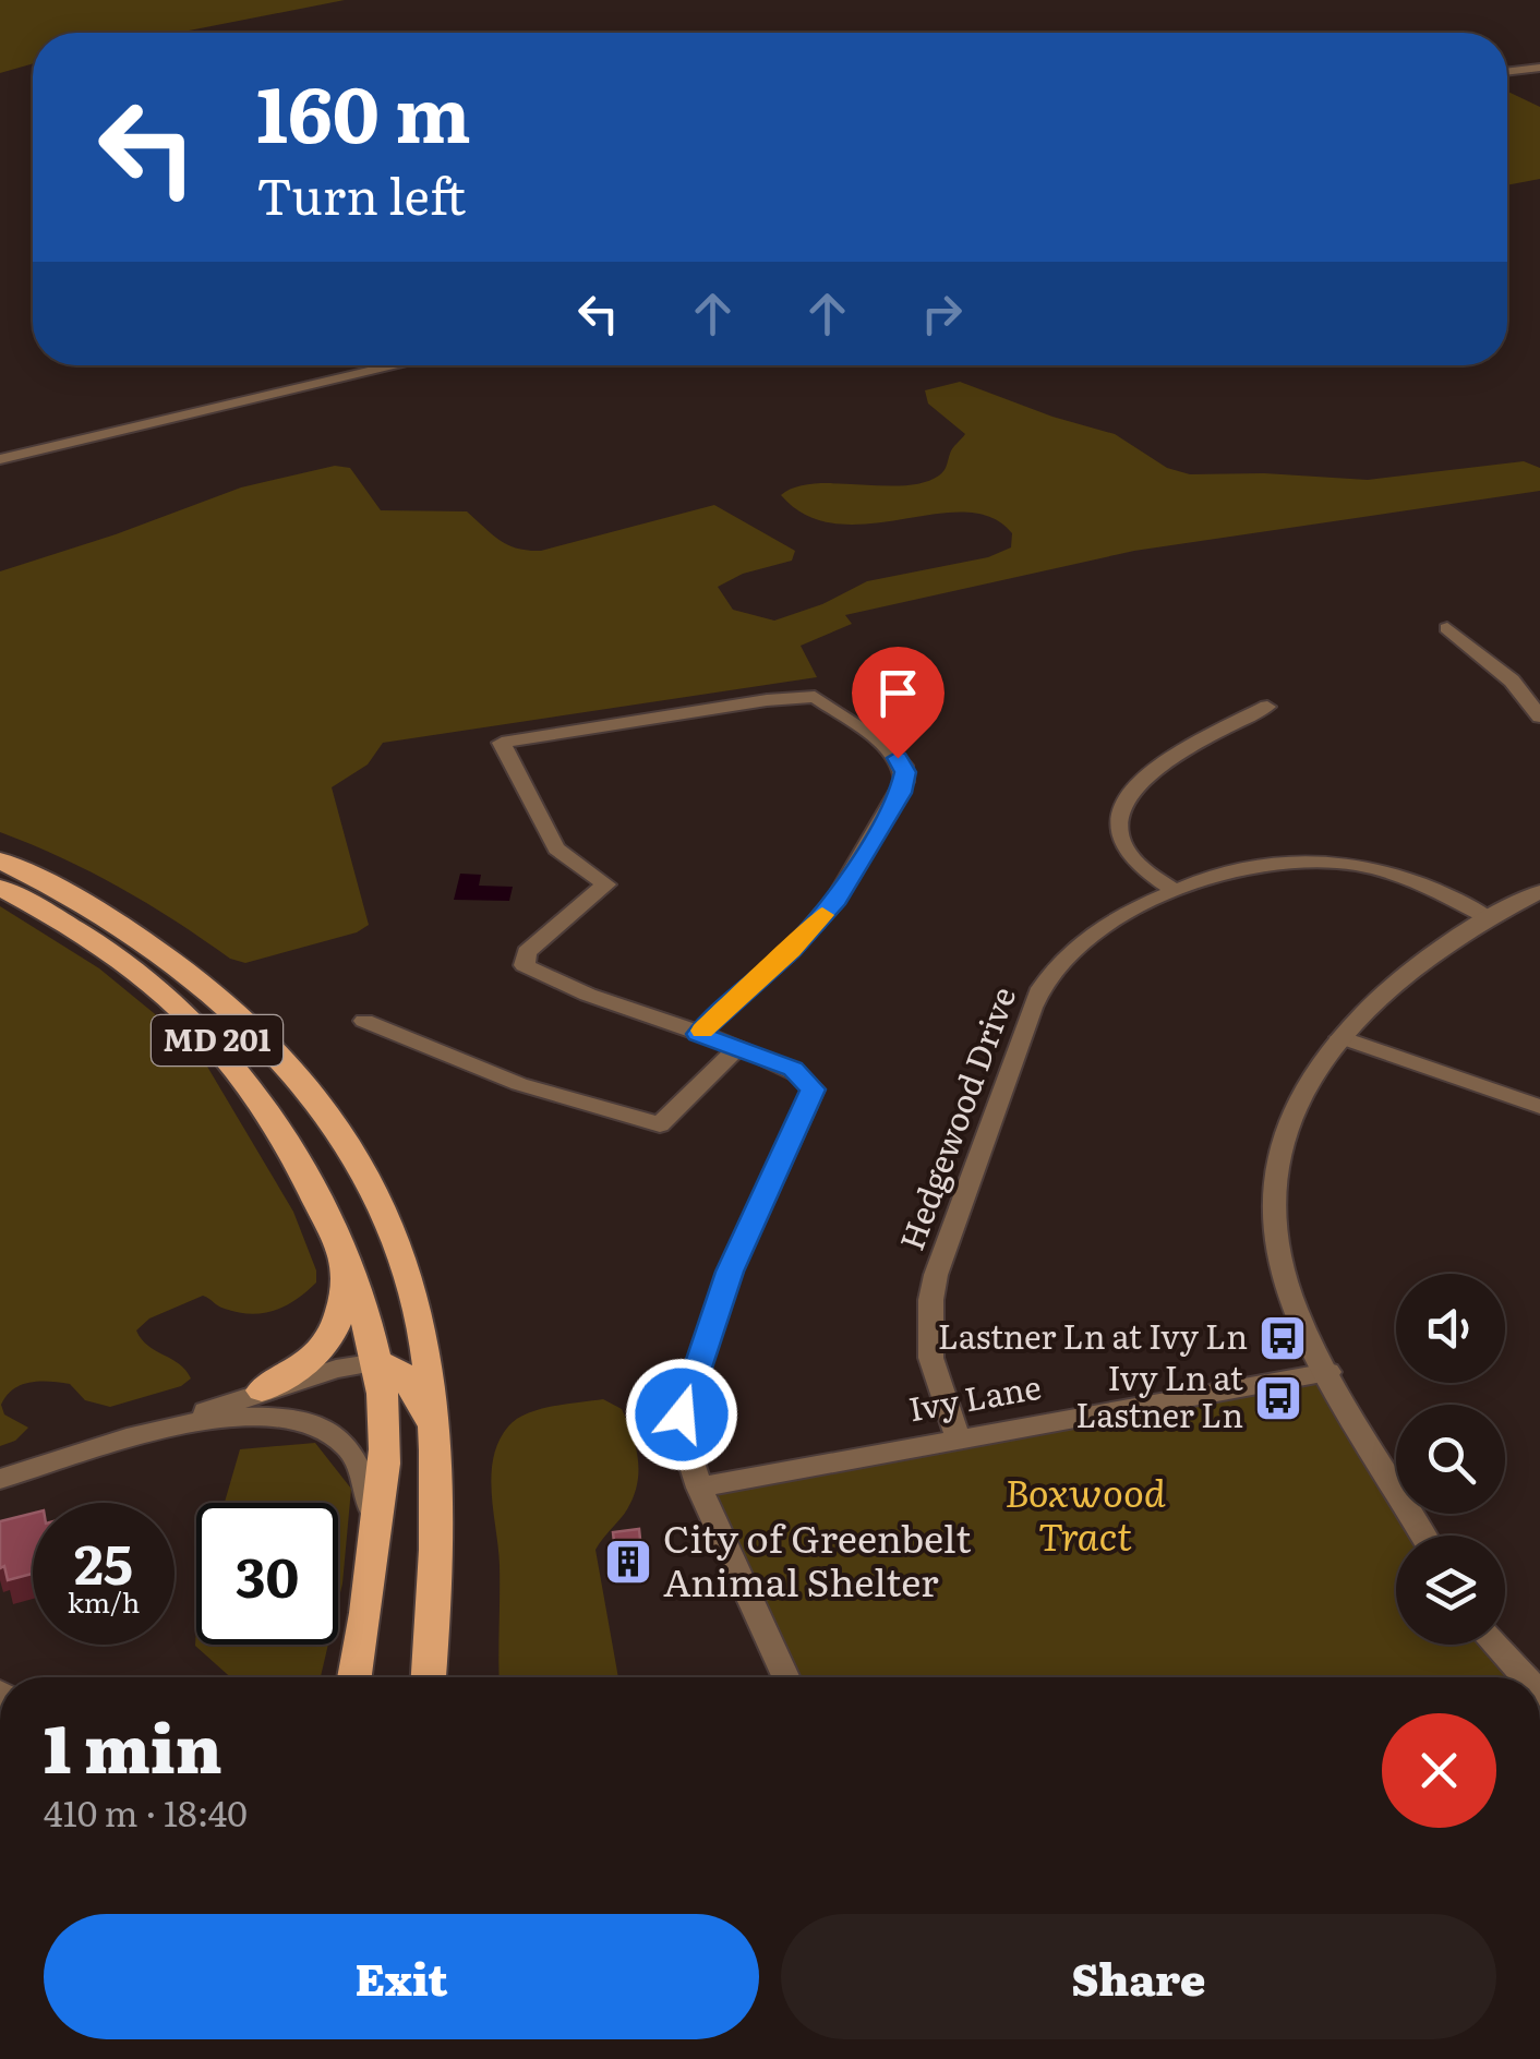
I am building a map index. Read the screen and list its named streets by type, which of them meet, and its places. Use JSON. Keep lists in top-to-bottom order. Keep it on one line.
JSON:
{"streets":{"main road":["MD 201"],"street":["Hedgewood Drive","Ivy Lane"]},"crossings":[["Hedgewood Drive","Ivy Lane"]],"parks":["Boxwood Tract"],"places":{"bus stop":["Lastner Ln at Ivy Ln","Ivy Ln at Lastner Ln"],"building":["City of Greenbelt Animal Shelter"]},"page":{"turn":["160 m","Turn left"],"speed":"25 km/h","limit":"30","heading":["1 min","410 m · 18:40"],"buttons":["Exit","Share"]}}
